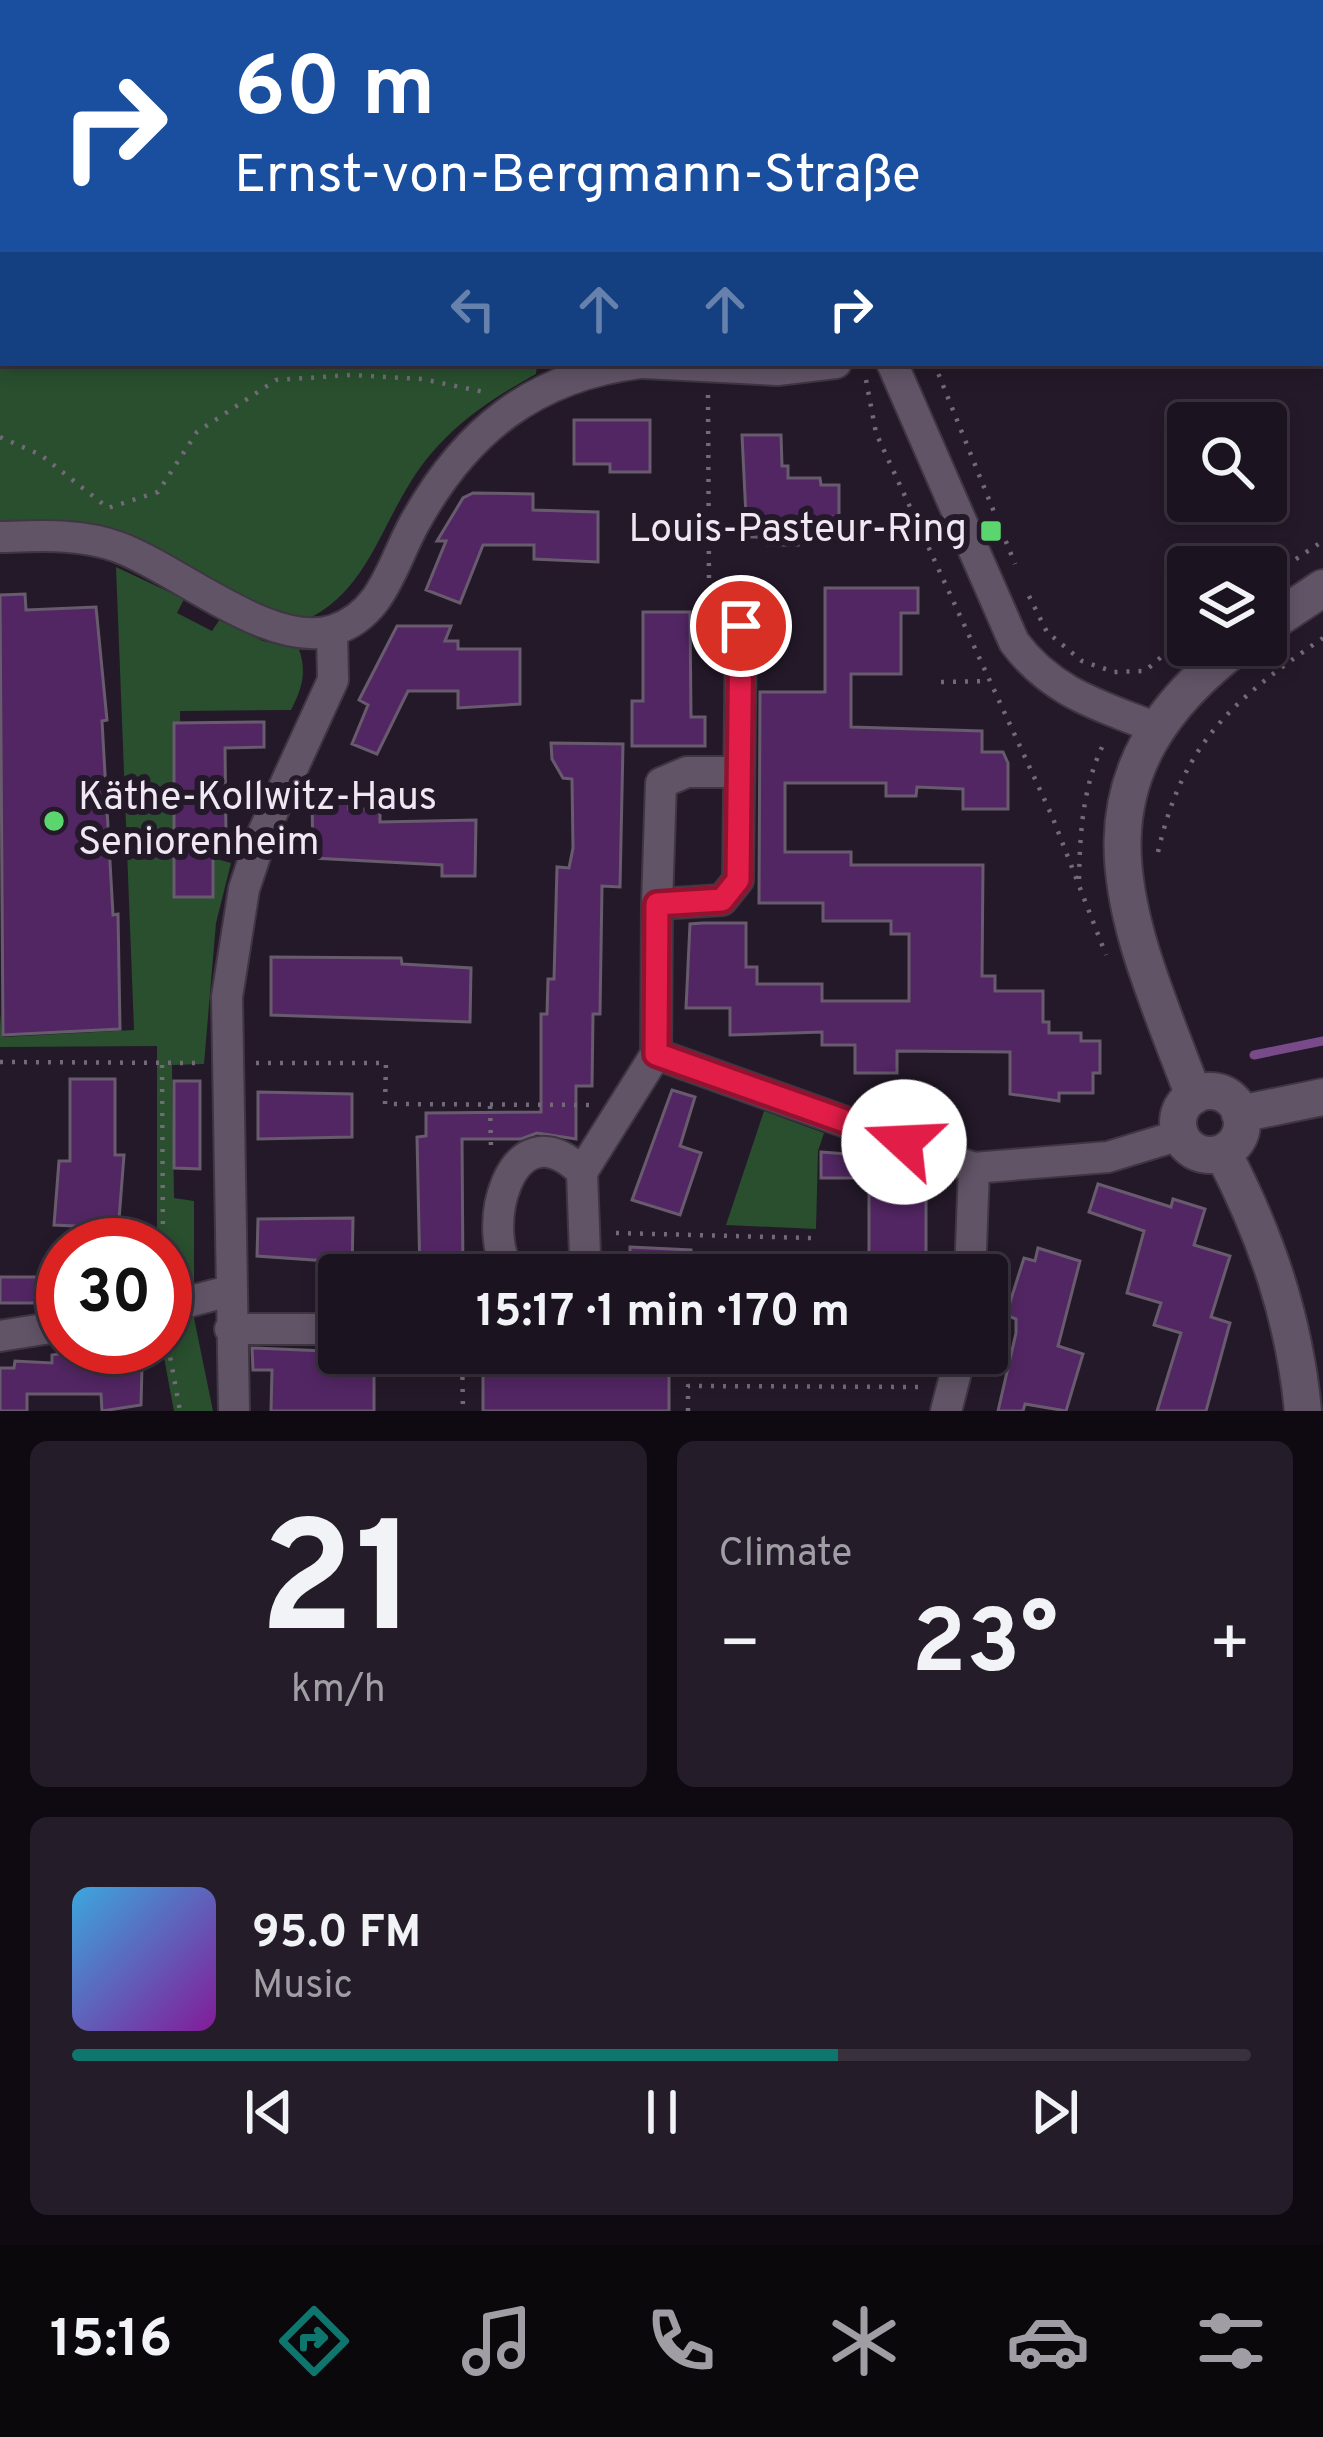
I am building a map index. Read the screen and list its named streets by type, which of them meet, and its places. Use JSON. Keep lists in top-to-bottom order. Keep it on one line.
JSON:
{"places":{"transit":["Louis-Pasteur-Ring"],"other":["Käthe-Kollwitz-Haus Seniorenheim"]},"page":{"turn":["60 m","Ernst-von-Bergmann-Straße"],"limit":"30","trip":"15:17 · 1 min · 170 m","tile":[["21","km/h"],"Climate"],"heat":["−","23°","+"],"song":["95.0 FM","Music"],"tabs":"15:16"}}
